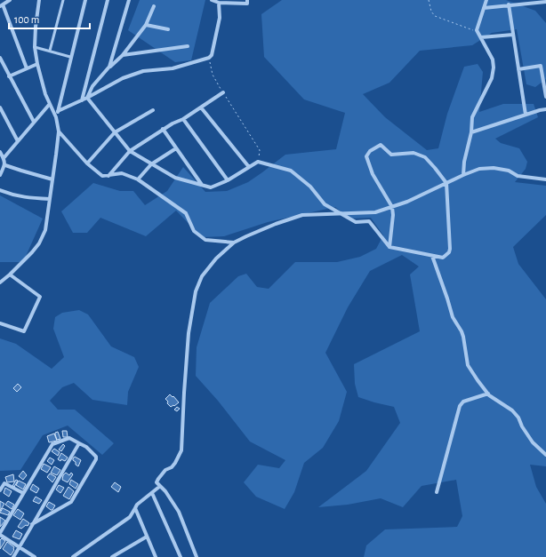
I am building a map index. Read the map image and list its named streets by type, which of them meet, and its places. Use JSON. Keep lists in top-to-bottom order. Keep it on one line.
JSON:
{"scale_bar":"100 m"}
